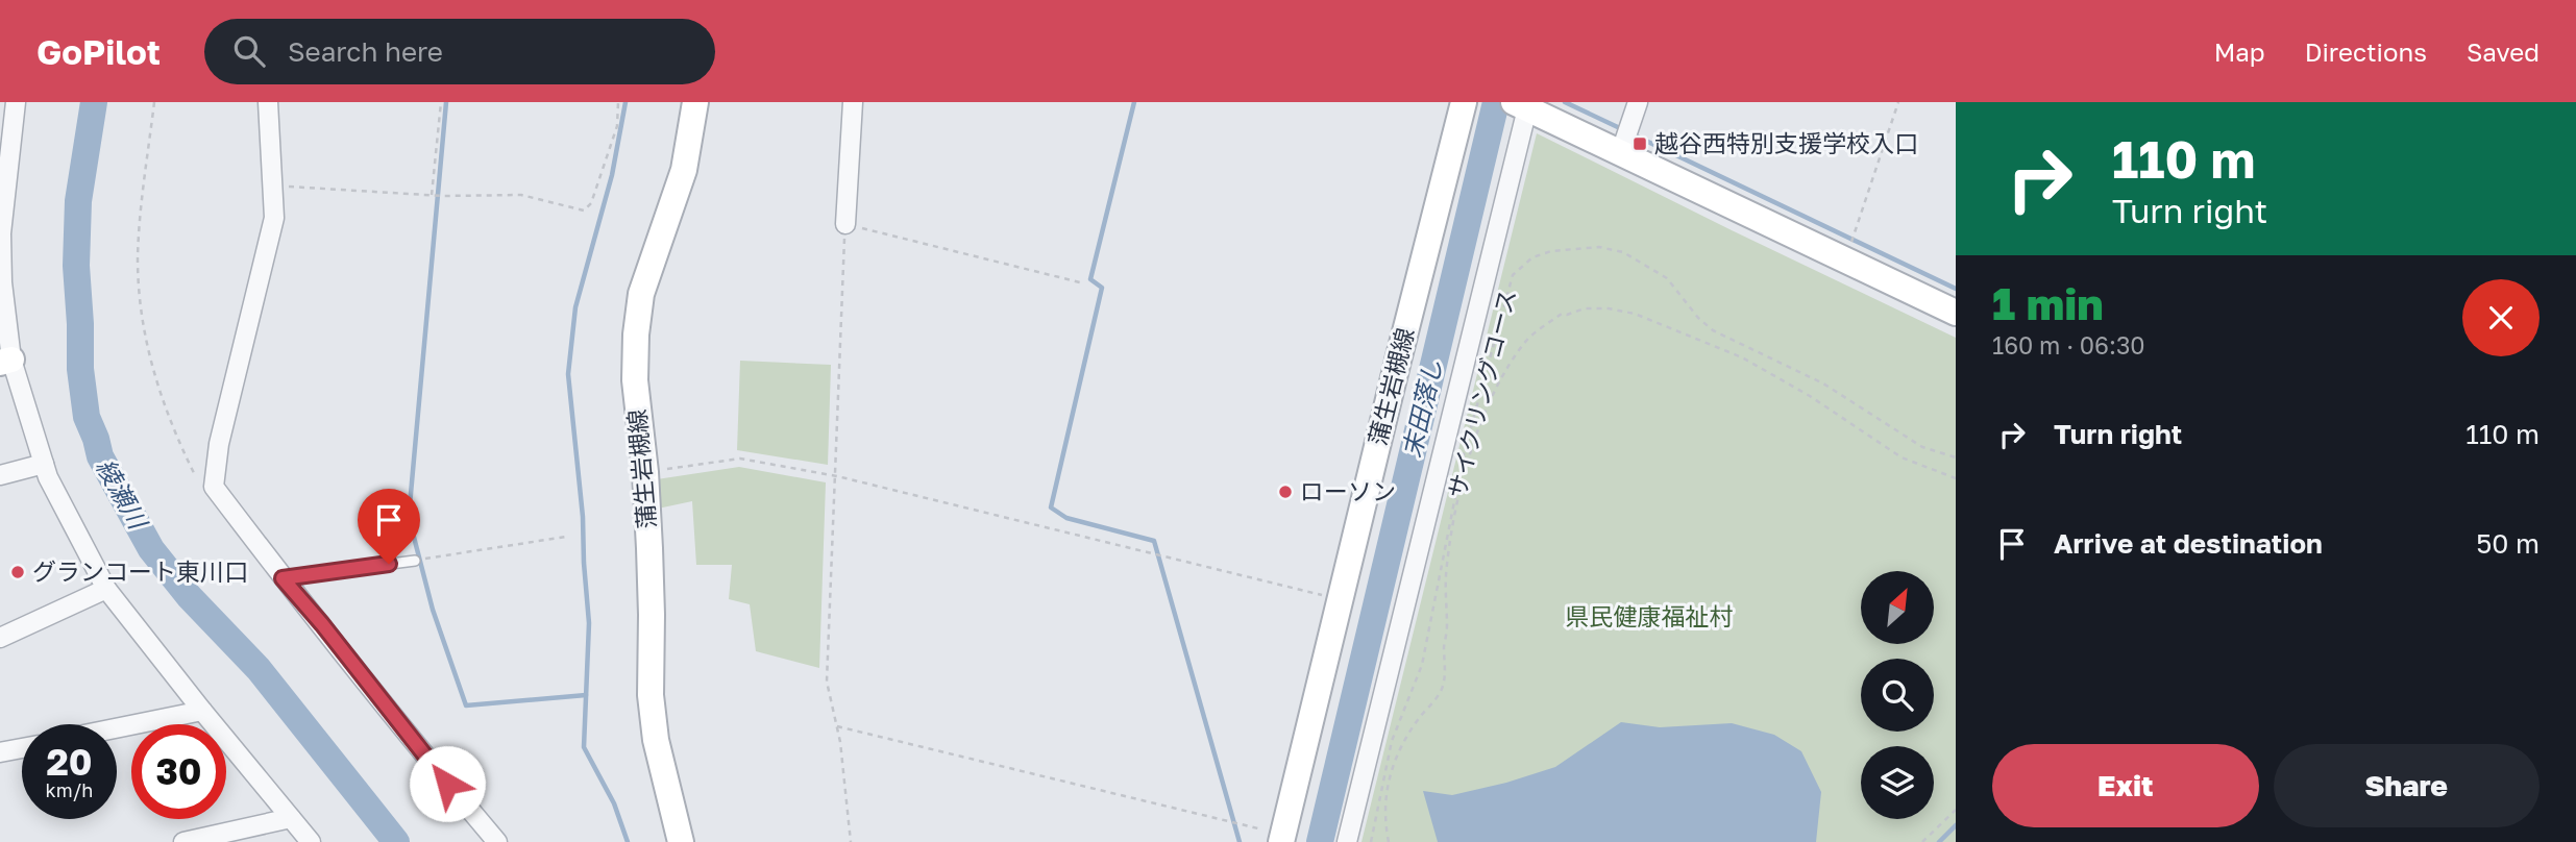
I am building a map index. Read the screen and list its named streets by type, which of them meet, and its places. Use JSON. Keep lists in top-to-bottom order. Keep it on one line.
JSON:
{"streets":{"main road":["蒲生岩槻線"],"path":["サイクリングコース"]},"water":["末田落し","綾瀬川"],"parks":["県民健康福祉村"],"places":{"transit":["越谷西特別支援学校入口"],"other":["ローソン","グランコート東川口"]},"north":"top right","page":{"header":"GoPilot","search":"Search here","nav":["Map","Directions","Saved"],"turn":["110 m","Turn right"],"heading":["1 min","160 m · 06:30"],"list":[{"name":"Turn right","value":"110 m"},{"name":"Arrive at destination","value":"50 m"}],"speed":"20 km/h","limit":"30","buttons":["Exit","Share"]}}
